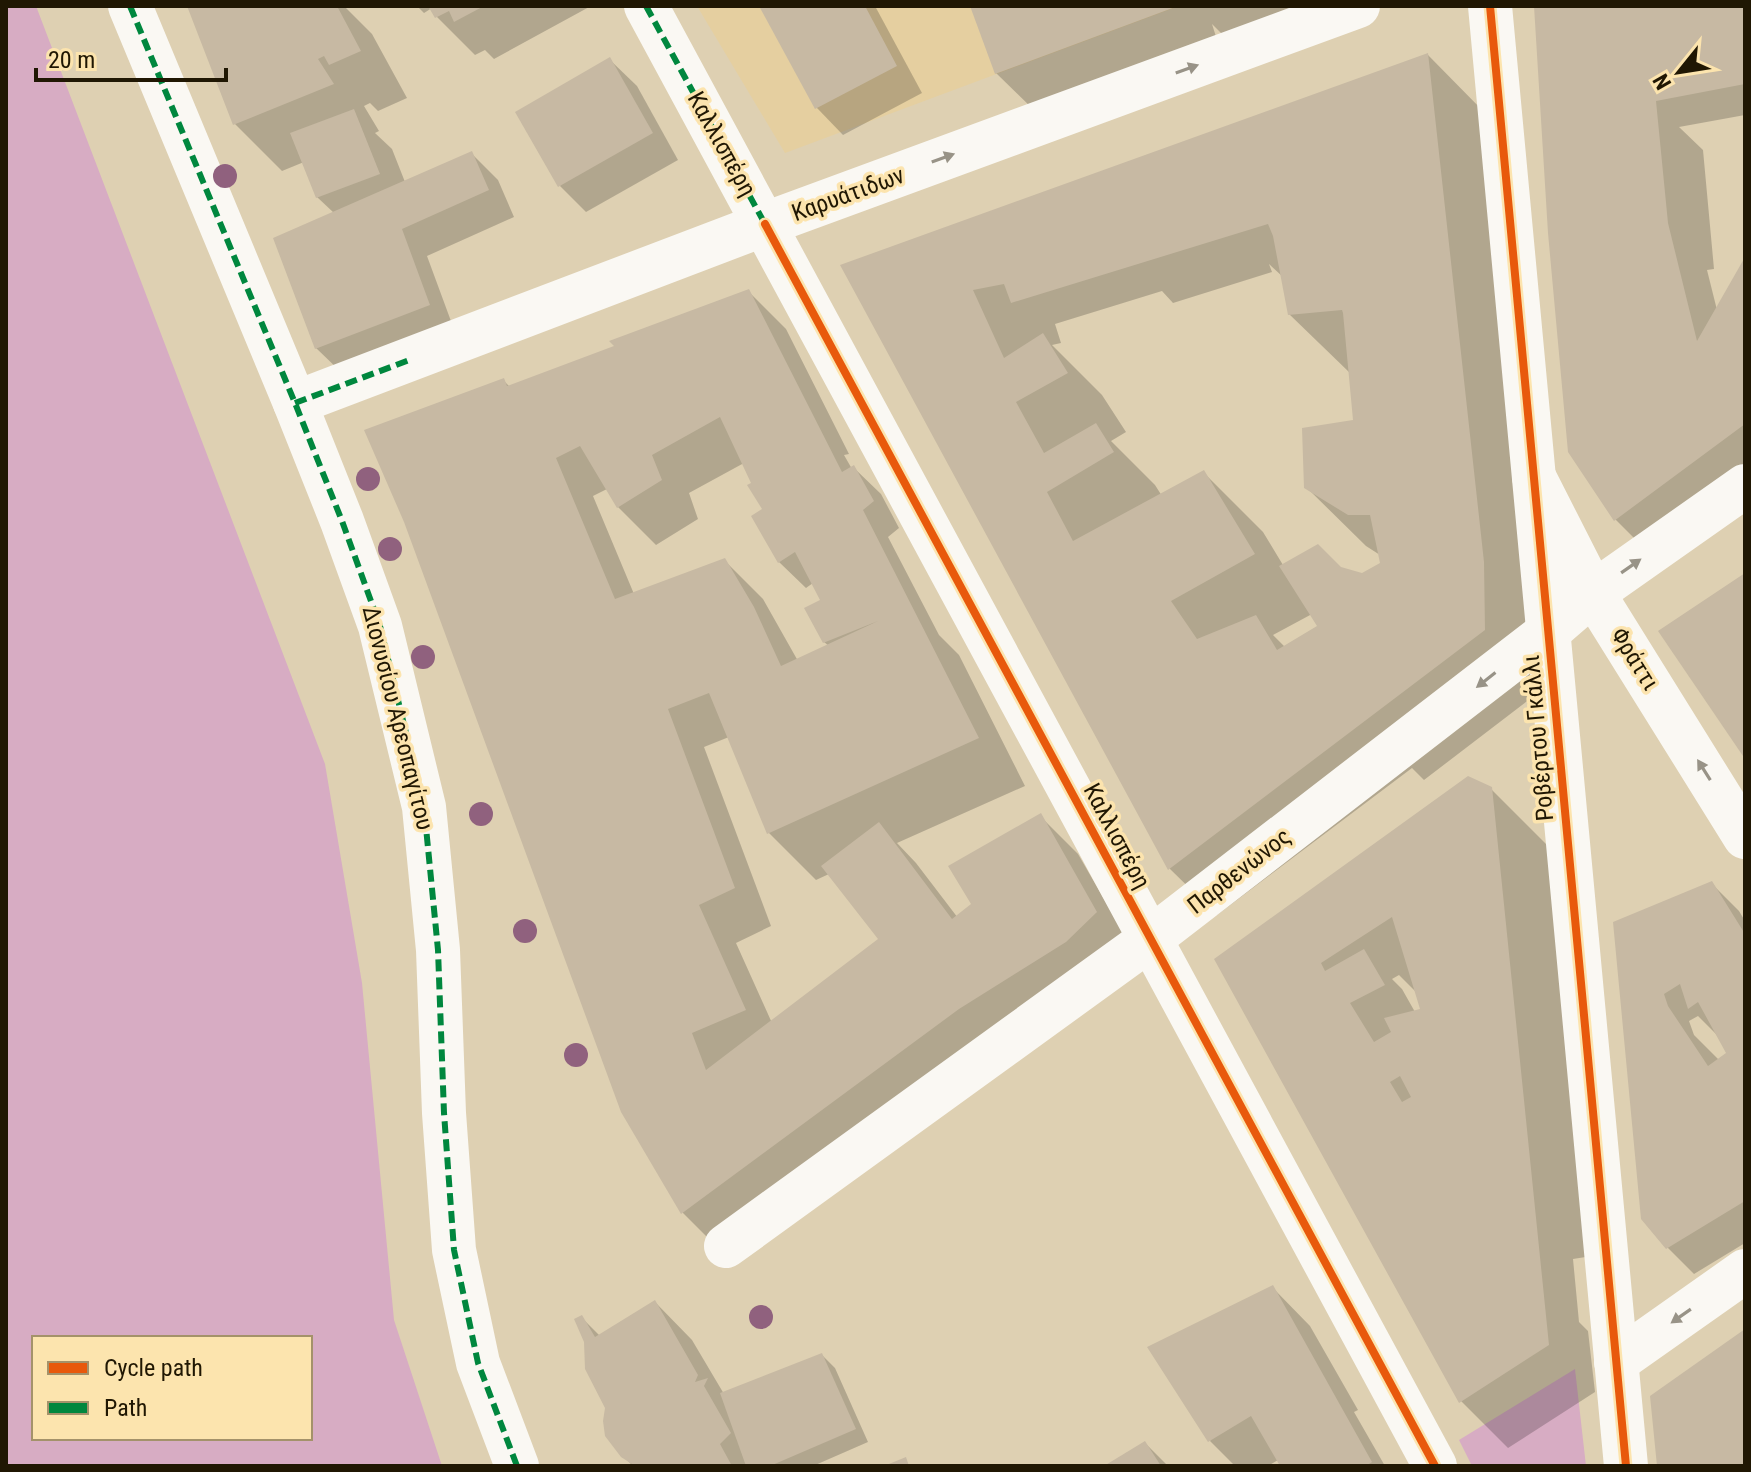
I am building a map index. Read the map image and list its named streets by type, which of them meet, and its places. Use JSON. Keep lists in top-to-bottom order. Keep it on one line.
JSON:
{"streets":{"street":["Καλλισπέρη","Καρυάτιδων","Φράττι","Διονυσίου Αρεοπαγίτου","Ροβέρτου Γκάλλι","Παρθενώνος"]},"crossings":[["Καλλισπέρη","Καρυάτιδων"],["Καλλισπέρη","Παρθενώνος"],["Καρυάτιδων","Διονυσίου Αρεοπαγίτου"],["Φράττι","Ροβέρτου Γκάλλι"],["Φράττι","Παρθενώνος"],["Ροβέρτου Γκάλλι","Παρθενώνος"]],"one_way":["Καρυάτιδων","Φράττι"],"legend":["Cycle path","Path"],"scale_bar":"20 m","north":"bottom left"}
